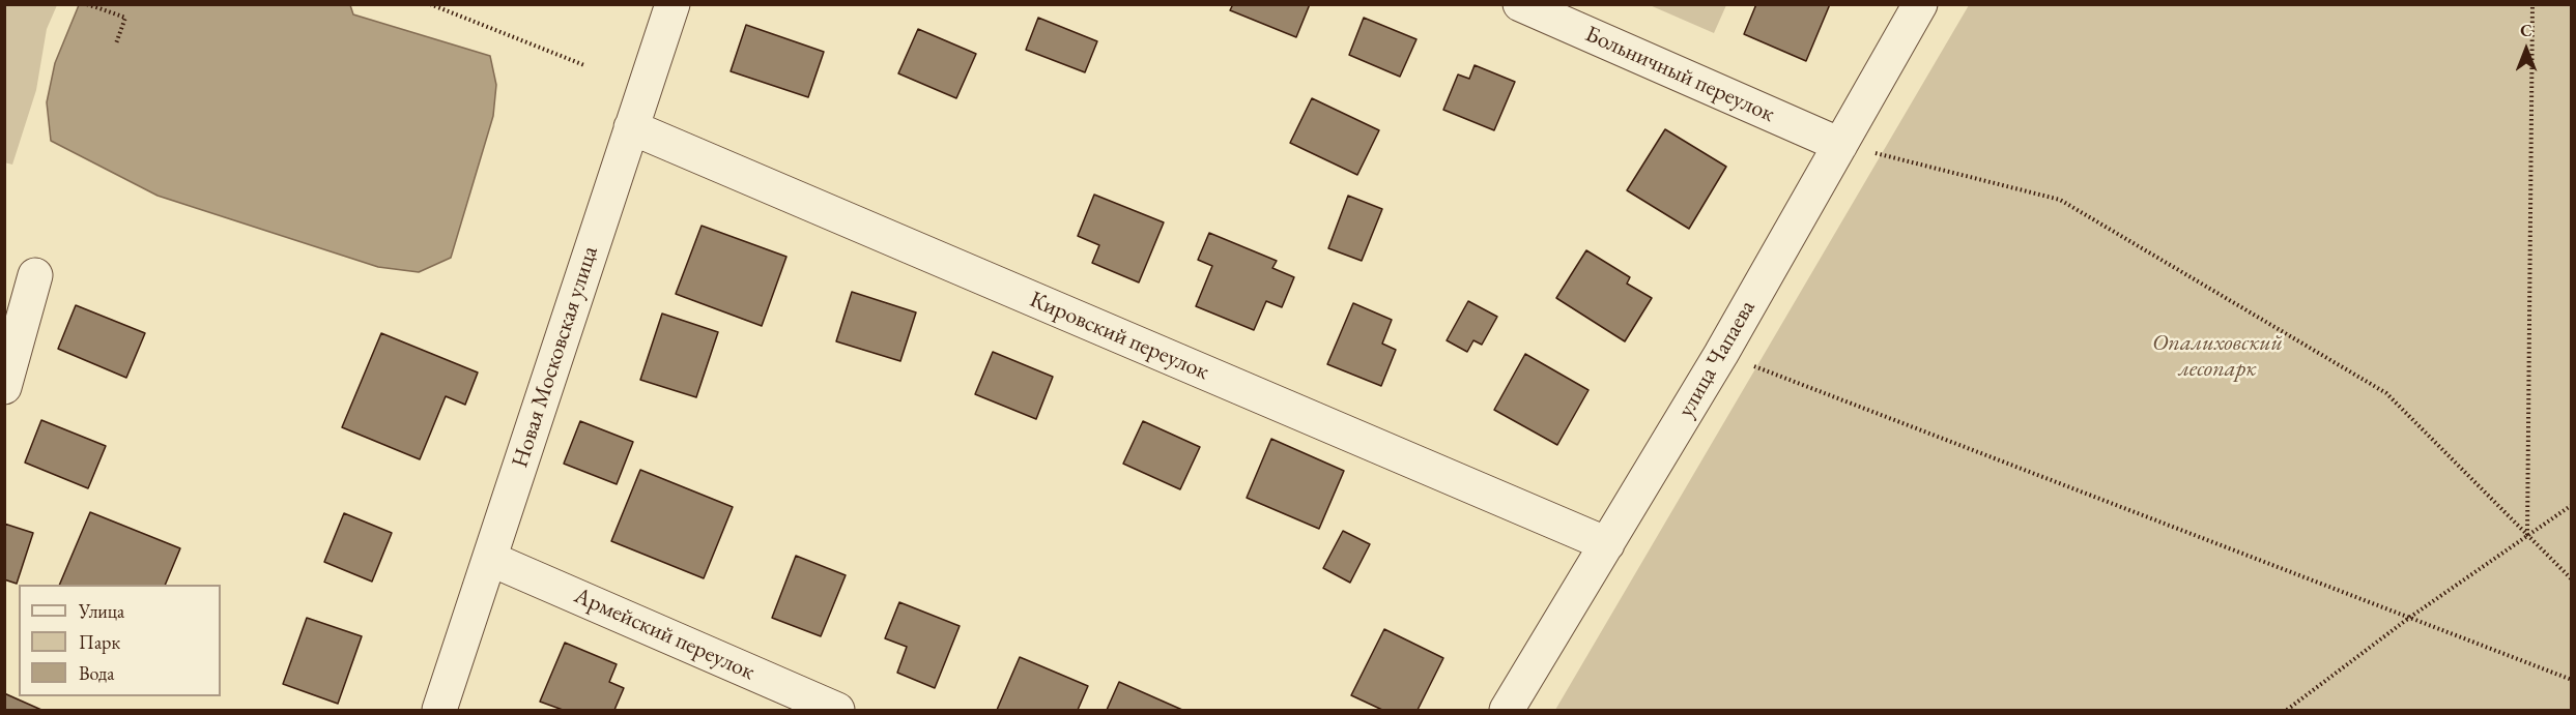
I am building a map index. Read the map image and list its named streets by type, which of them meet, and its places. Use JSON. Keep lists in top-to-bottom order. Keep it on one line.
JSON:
{"streets":{"street":["Больничный переулок","Кировский переулок","Новая Московская улица","улица Чапаева","Армейский переулок"]},"crossings":[["Больничный переулок","улица Чапаева"],["Кировский переулок","Новая Московская улица"],["Кировский переулок","улица Чапаева"],["Новая Московская улица","Армейский переулок"]],"parks":["Опалиховский лесопарк"],"legend":["Улица","Парк","Вода"],"north":"top"}
